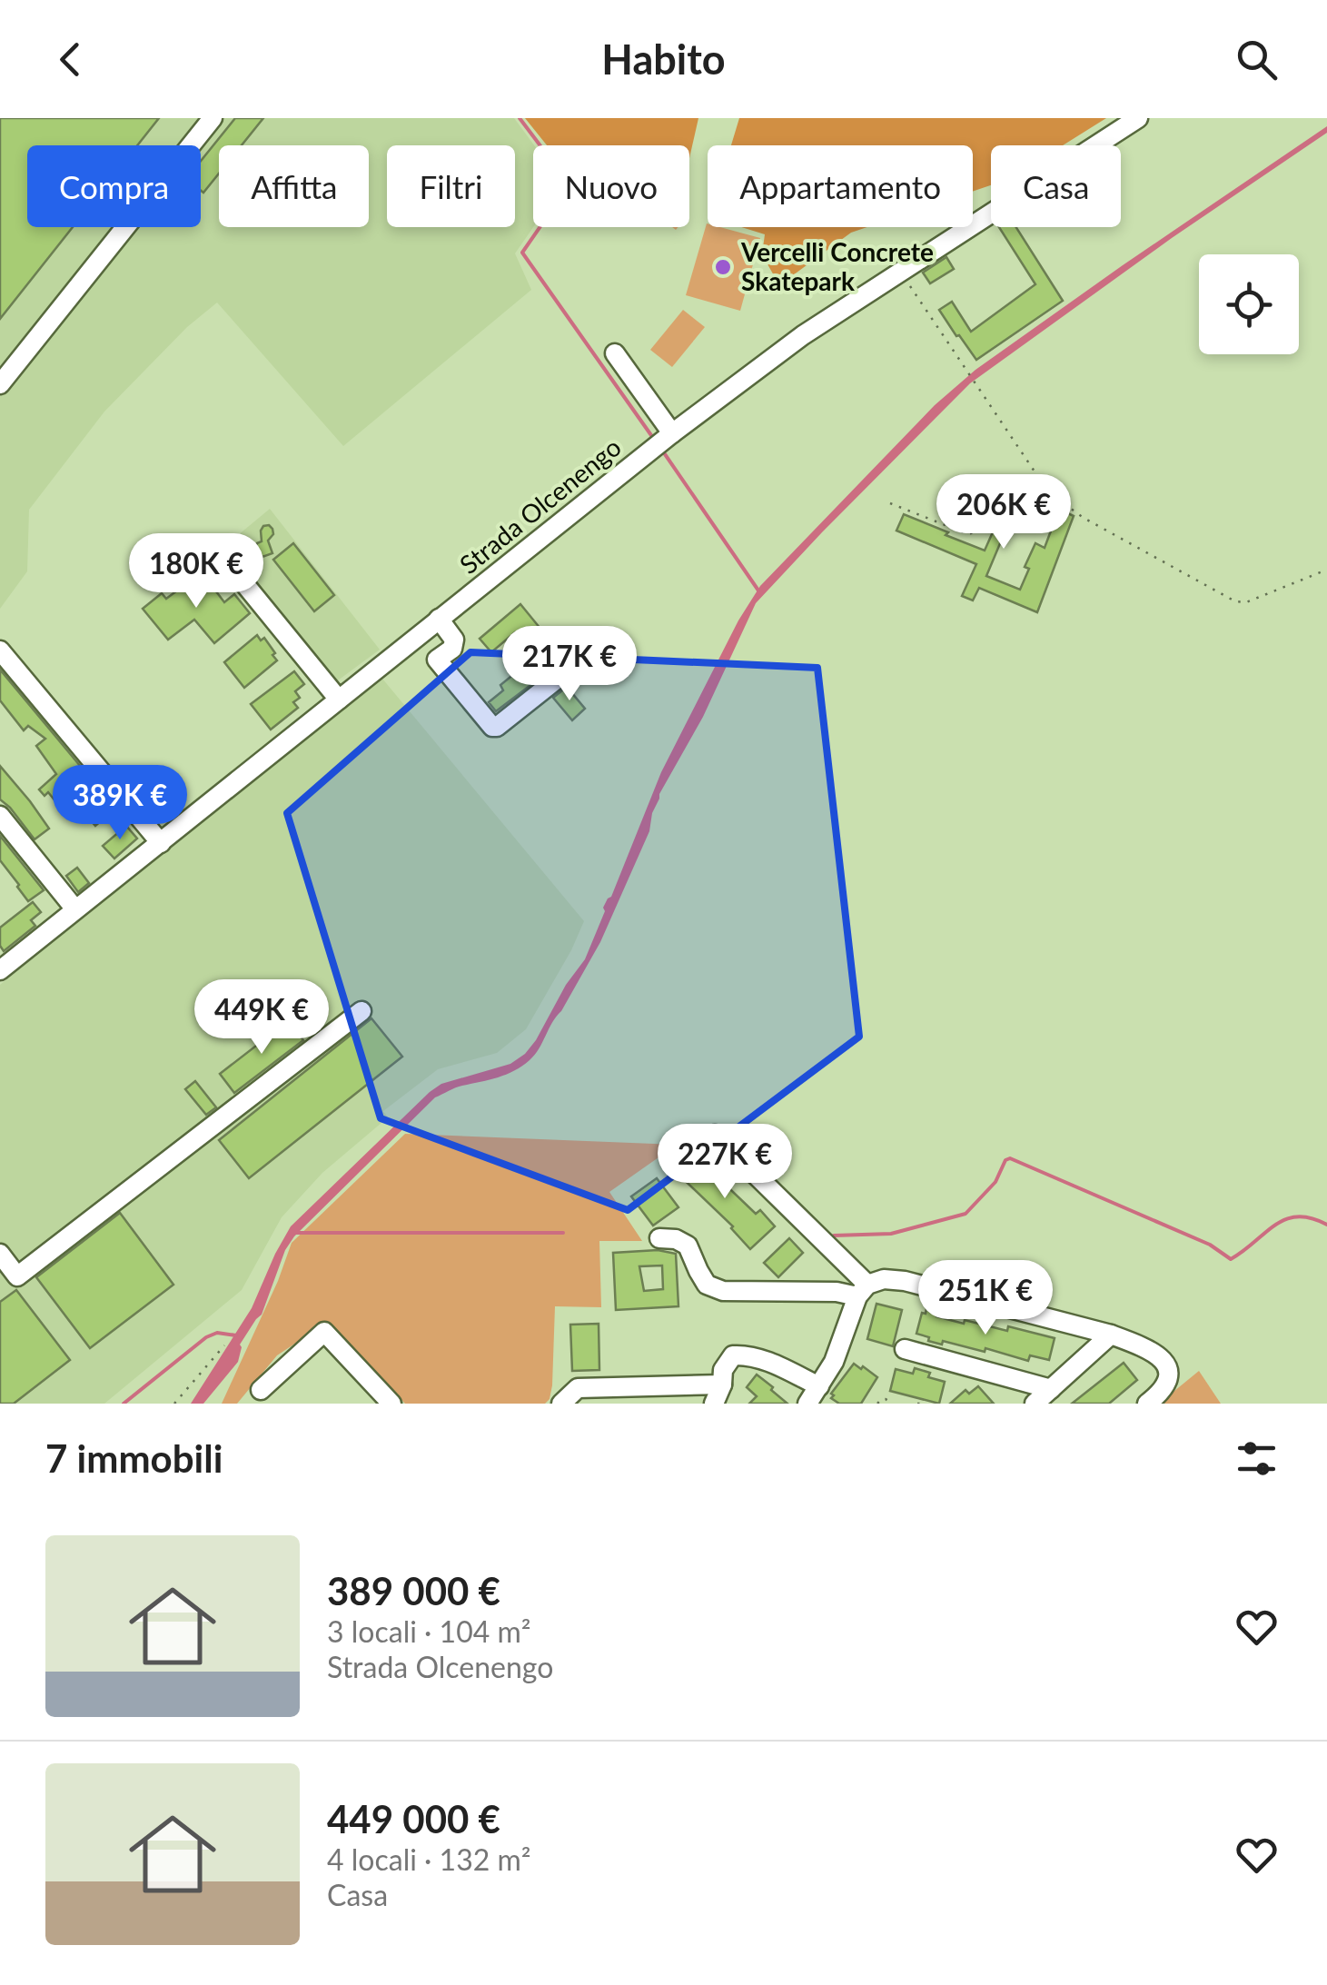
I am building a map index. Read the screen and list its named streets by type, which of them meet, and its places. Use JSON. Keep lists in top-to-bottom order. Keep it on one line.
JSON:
{"streets":{"street":["Strada Olcenengo"]},"places":["Vercelli Concrete Skatepark"],"page":{"header":"Habito","chip":["Compra","Affitta","Filtri","Nuovo","Appartamento","Casa"],"price":["206K €","180K €","217K €","389K €","449K €","227K €","251K €"],"heading":"7 immobili","list":[{"name":"389 000 €","note":"3 locali · 104 m² · Strada Olcenengo"},{"name":"449 000 €","note":"4 locali · 132 m² · Casa"}]}}
